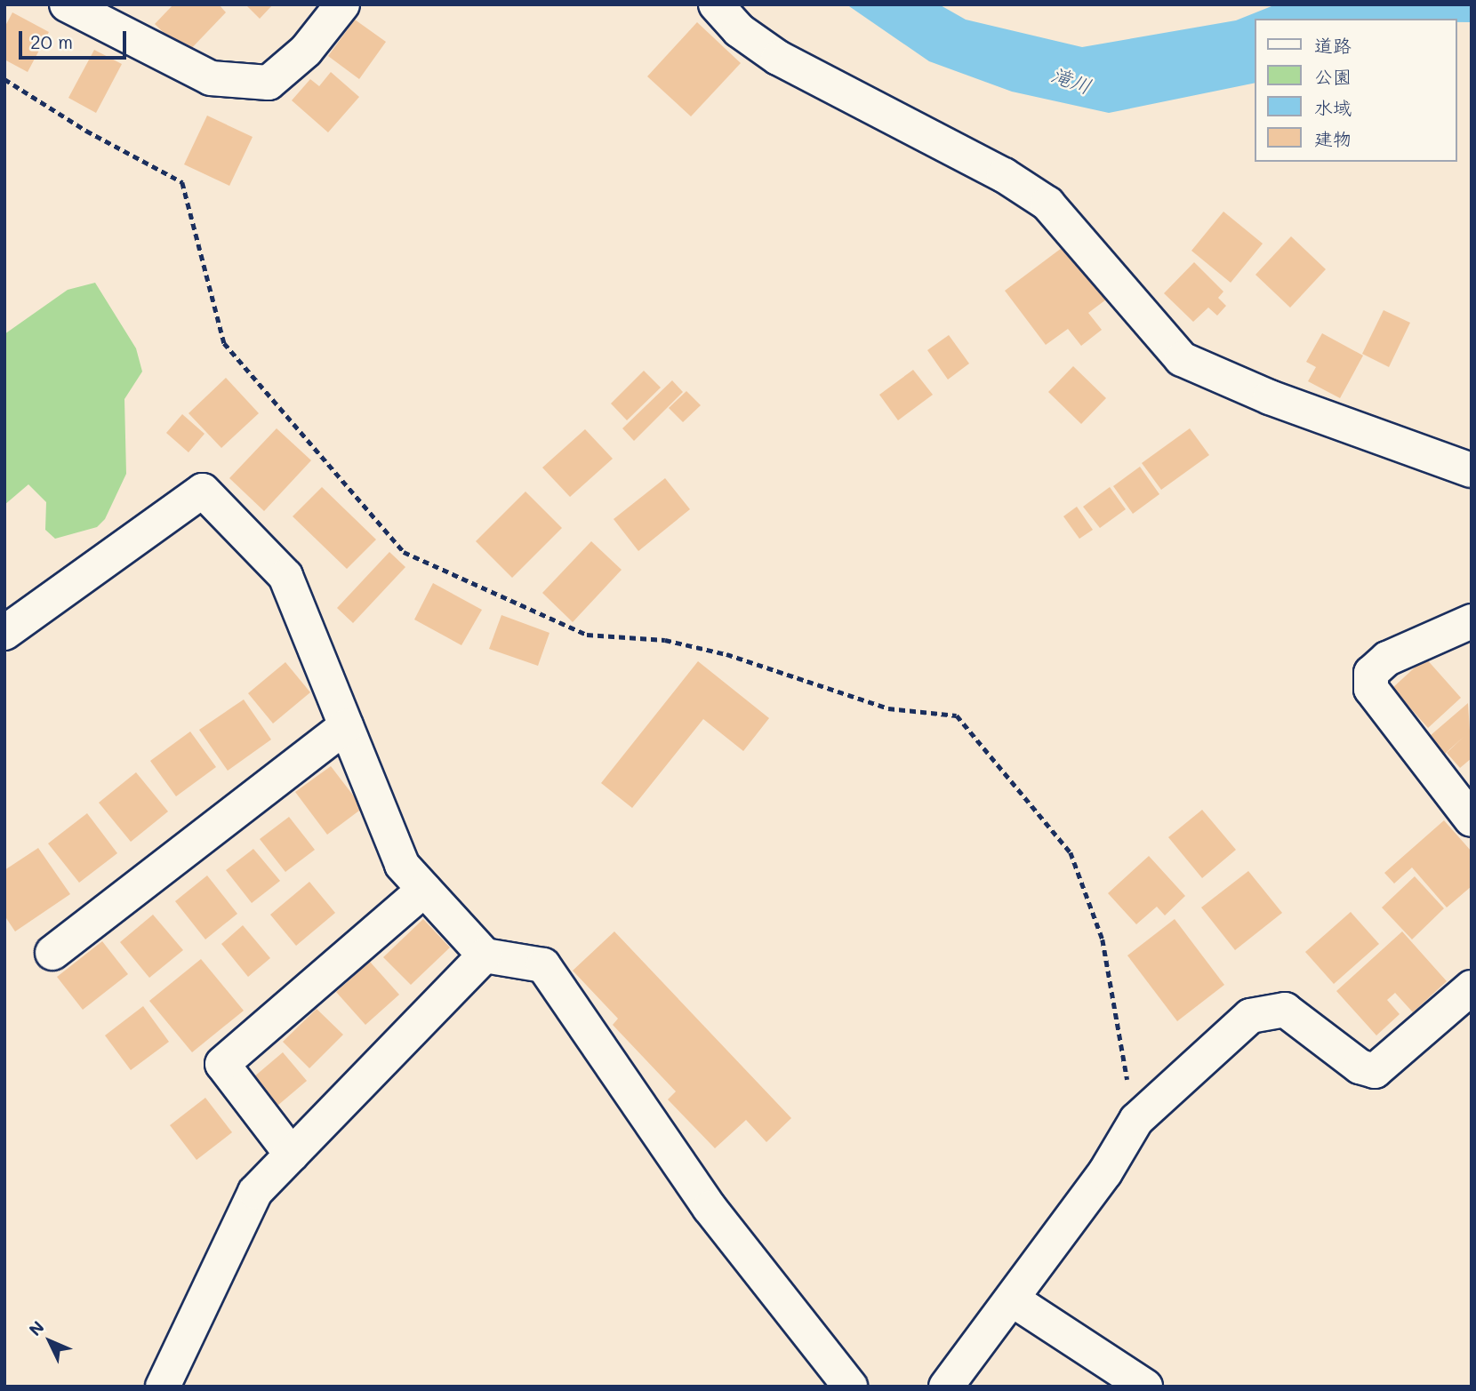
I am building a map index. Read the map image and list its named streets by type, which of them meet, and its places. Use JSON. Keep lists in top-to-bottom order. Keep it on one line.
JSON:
{"water":["滝川"],"legend":["道路","公園","水域","建物"],"scale_bar":"20 m","north":"top left"}
